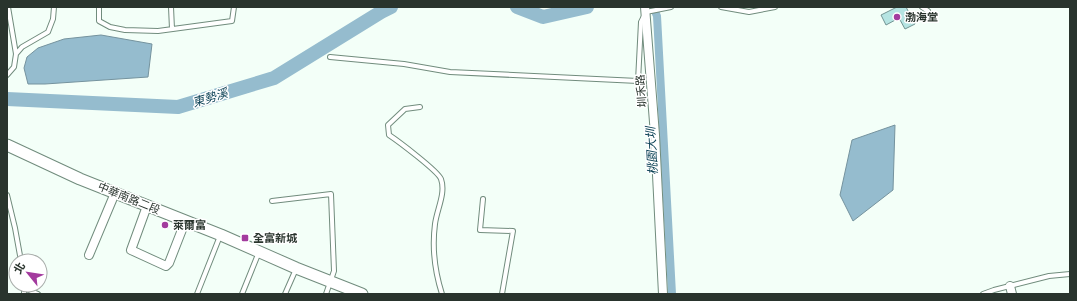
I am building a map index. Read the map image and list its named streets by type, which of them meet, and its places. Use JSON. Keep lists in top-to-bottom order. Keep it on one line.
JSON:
{"streets":{"main road":["中華南路二段"],"street":["圳禾路"]},"water":["東勢溪","桃園大圳"],"places":{"other":["渤海堂","萊爾富"],"transit":["全富新城"]},"north":"top left"}
